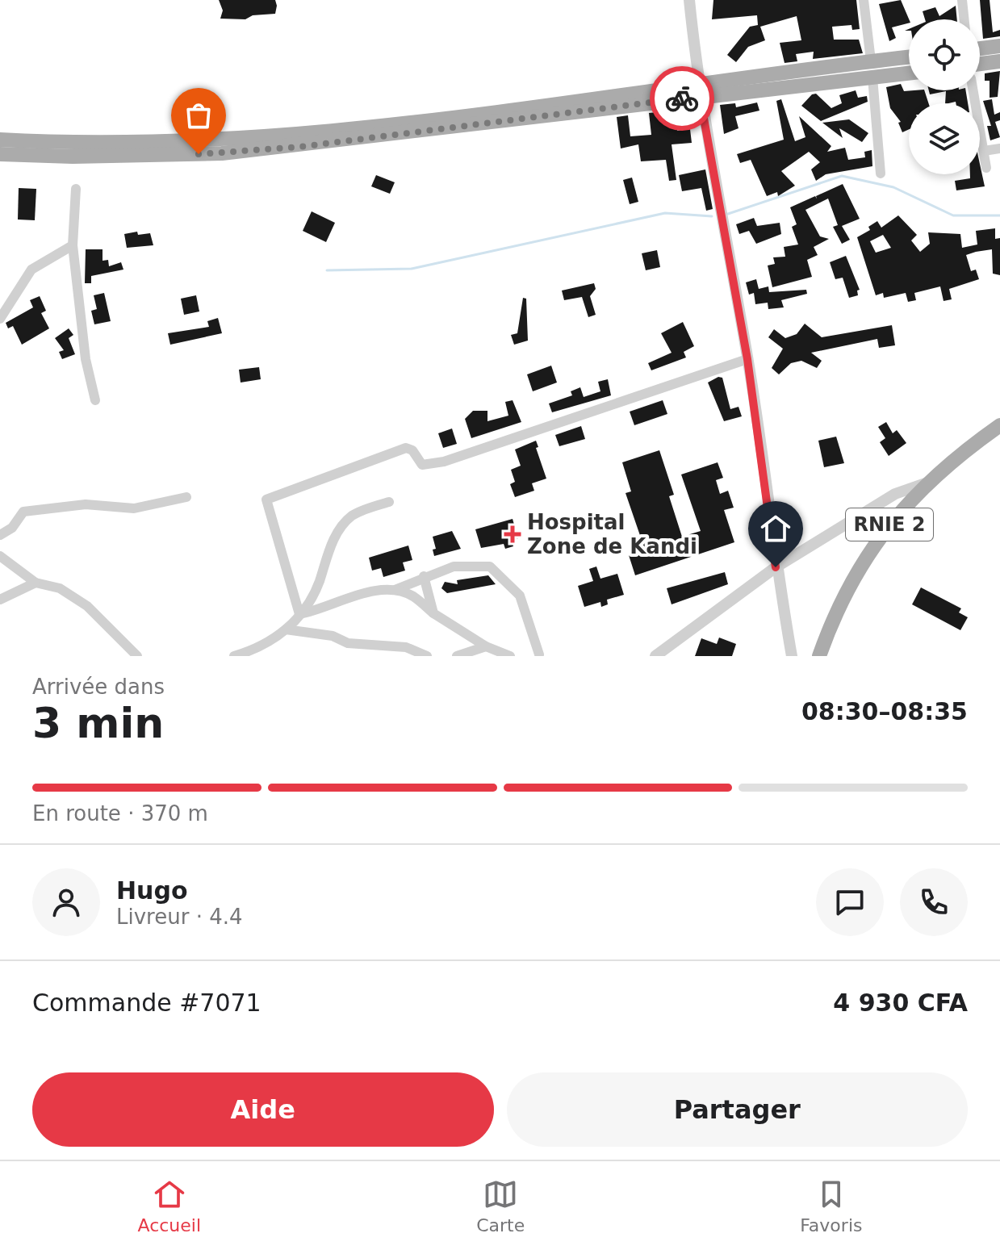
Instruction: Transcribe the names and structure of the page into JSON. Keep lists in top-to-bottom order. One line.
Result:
{"streets":{"main road":["RNIE 2"]},"places":{"health":["Hospital Zone de Kandi"]},"page":{"heading":["3 min","Arrivée dans","08:30–08:35"],"panel":["Hugo","Livreur · 4.4","Commande #7071","4 930 CFA"],"bar":"En route · 370 m","buttons":["Aide","Partager"],"tabs":["Accueil","Carte","Favoris"]}}
